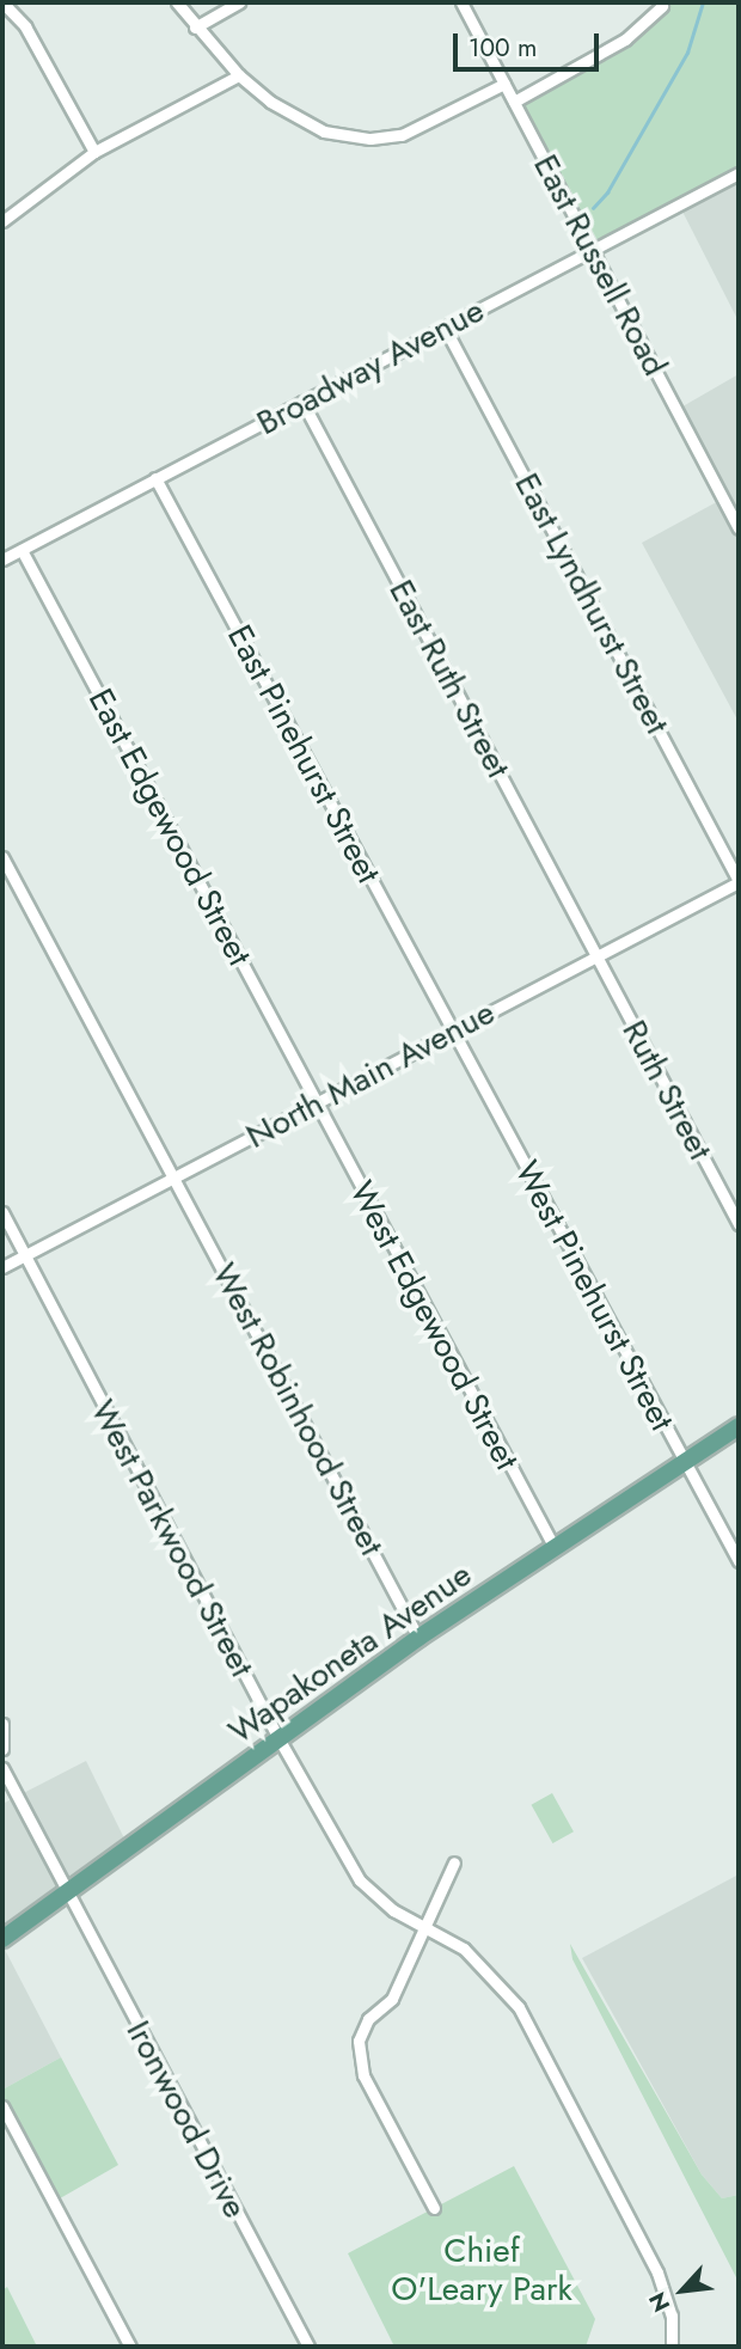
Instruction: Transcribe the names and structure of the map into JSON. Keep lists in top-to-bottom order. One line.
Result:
{"streets":{"main road":["Wapakoneta Avenue"],"street":["East Russell Road","Broadway Avenue","East Lyndhurst Street","East Ruth Street","East Pinehurst Street","East Edgewood Street","North Main Avenue","Ruth Street","West Pinehurst Street","West Edgewood Street","West Robinhood Street","West Parkwood Street","Ironwood Drive"]},"crossings":[["East Russell Road","Broadway Avenue"],["Broadway Avenue","East Lyndhurst Street"],["Broadway Avenue","East Ruth Street"],["Broadway Avenue","East Pinehurst Street"],["Broadway Avenue","East Edgewood Street"],["East Lyndhurst Street","North Main Avenue"],["East Ruth Street","North Main Avenue"],["East Ruth Street","Ruth Street"],["East Pinehurst Street","North Main Avenue"],["East Pinehurst Street","West Pinehurst Street"],["East Edgewood Street","North Main Avenue"],["East Edgewood Street","West Edgewood Street"],["North Main Avenue","Ruth Street"],["North Main Avenue","West Pinehurst Street"],["North Main Avenue","West Edgewood Street"],["North Main Avenue","West Robinhood Street"],["North Main Avenue","West Parkwood Street"],["West Pinehurst Street","Wapakoneta Avenue"],["West Edgewood Street","Wapakoneta Avenue"],["West Robinhood Street","Wapakoneta Avenue"],["West Parkwood Street","Wapakoneta Avenue"],["Wapakoneta Avenue","Ironwood Drive"]],"parks":["Chief O'Leary Park"],"scale_bar":"100 m","north":"bottom left"}
